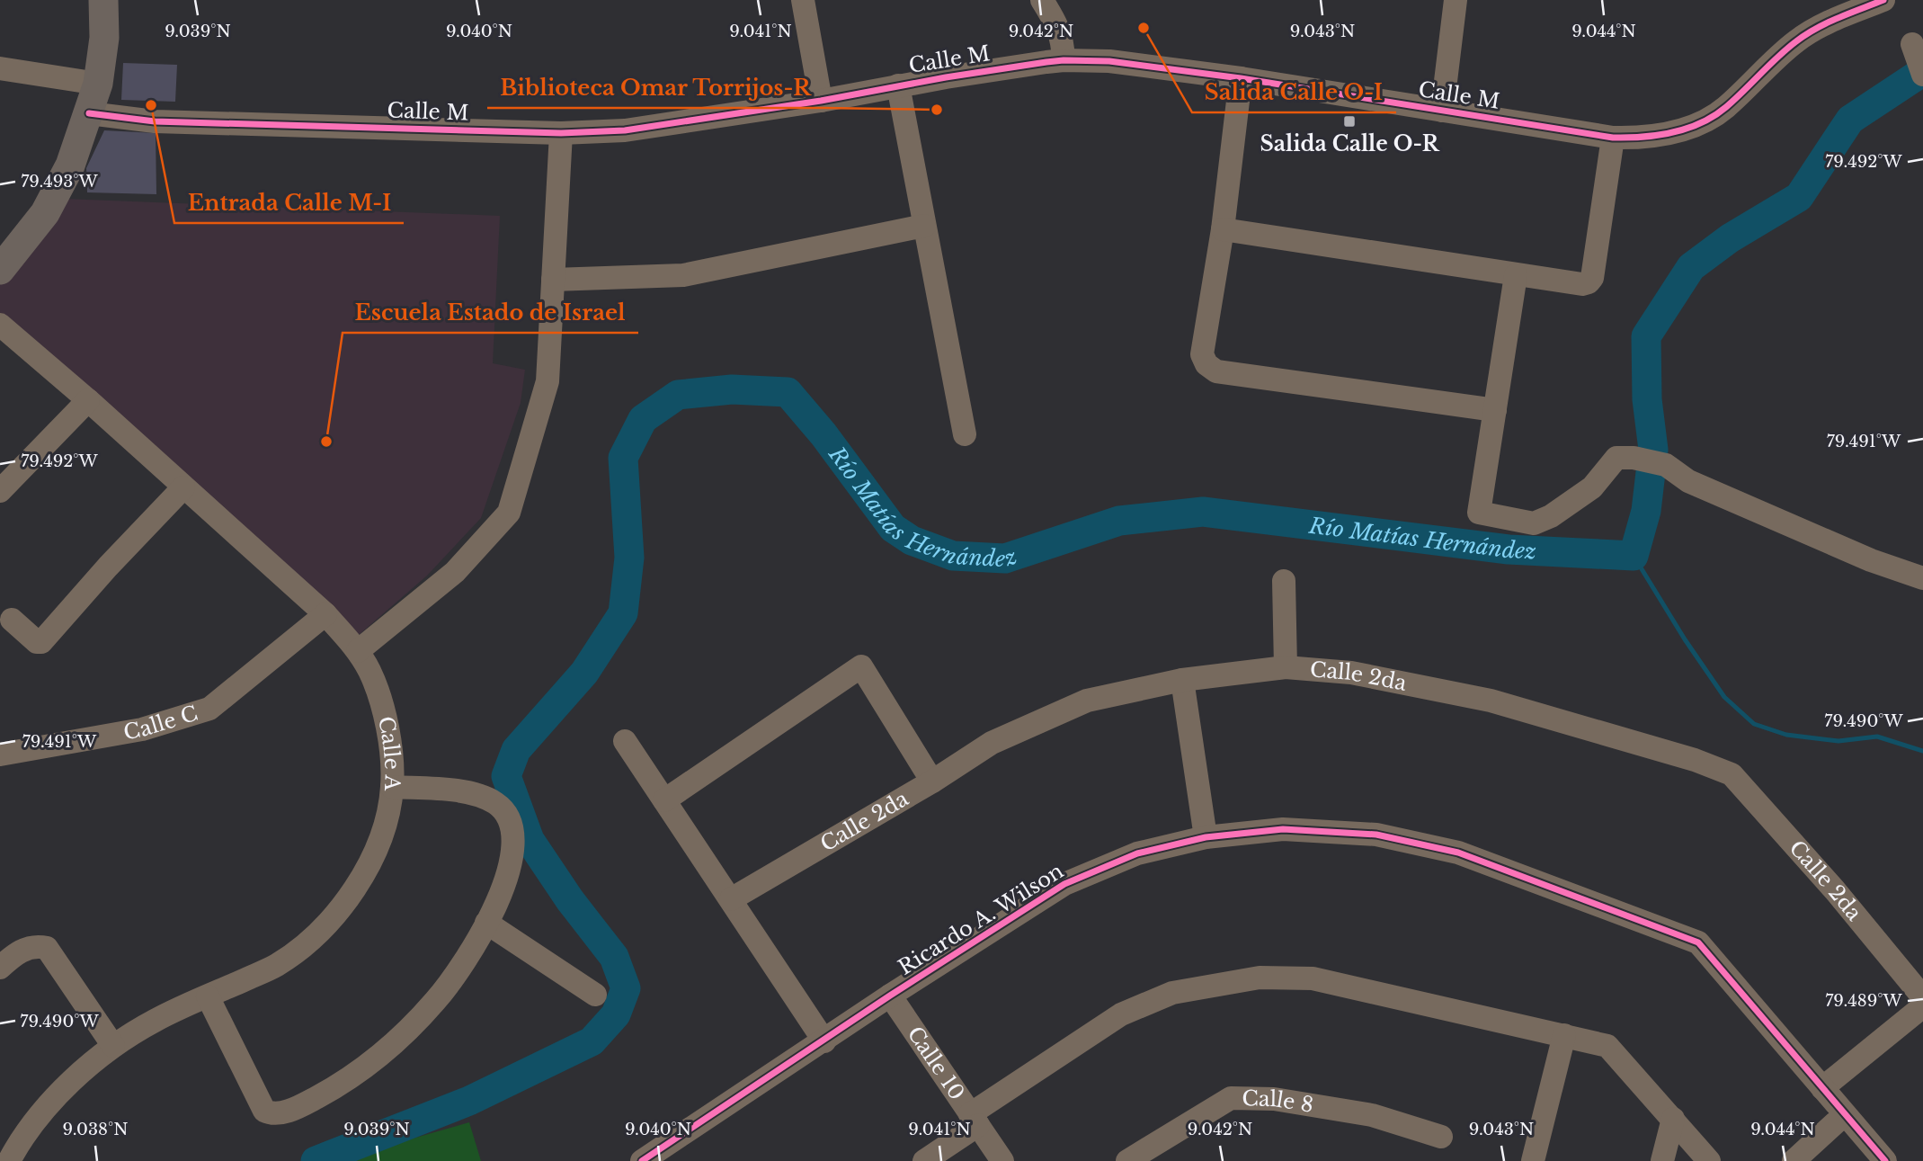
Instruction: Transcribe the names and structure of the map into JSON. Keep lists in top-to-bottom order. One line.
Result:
{"streets":{"street":["Calle M","Calle 2da","Calle C","Calle A","Ricardo A. Wilson","Calle 10","Calle 8"]},"crossings":[["Calle C","Calle A"],["Ricardo A. Wilson","Calle 10"]],"water":["Río Matías Hernández"],"places":{"other":["Salida Calle O-I","Entrada Calle M-I","Biblioteca Omar Torrijos-R","Escuela Estado de Israel"],"transit":["Salida Calle O-R"]},"coordinates":["9.039°N","9.040°N","9.041°N","9.042°N","9.043°N","9.044°N","79.492°W","79.493°W","79.491°W","79.490°W","79.489°W","9.038°N"]}
